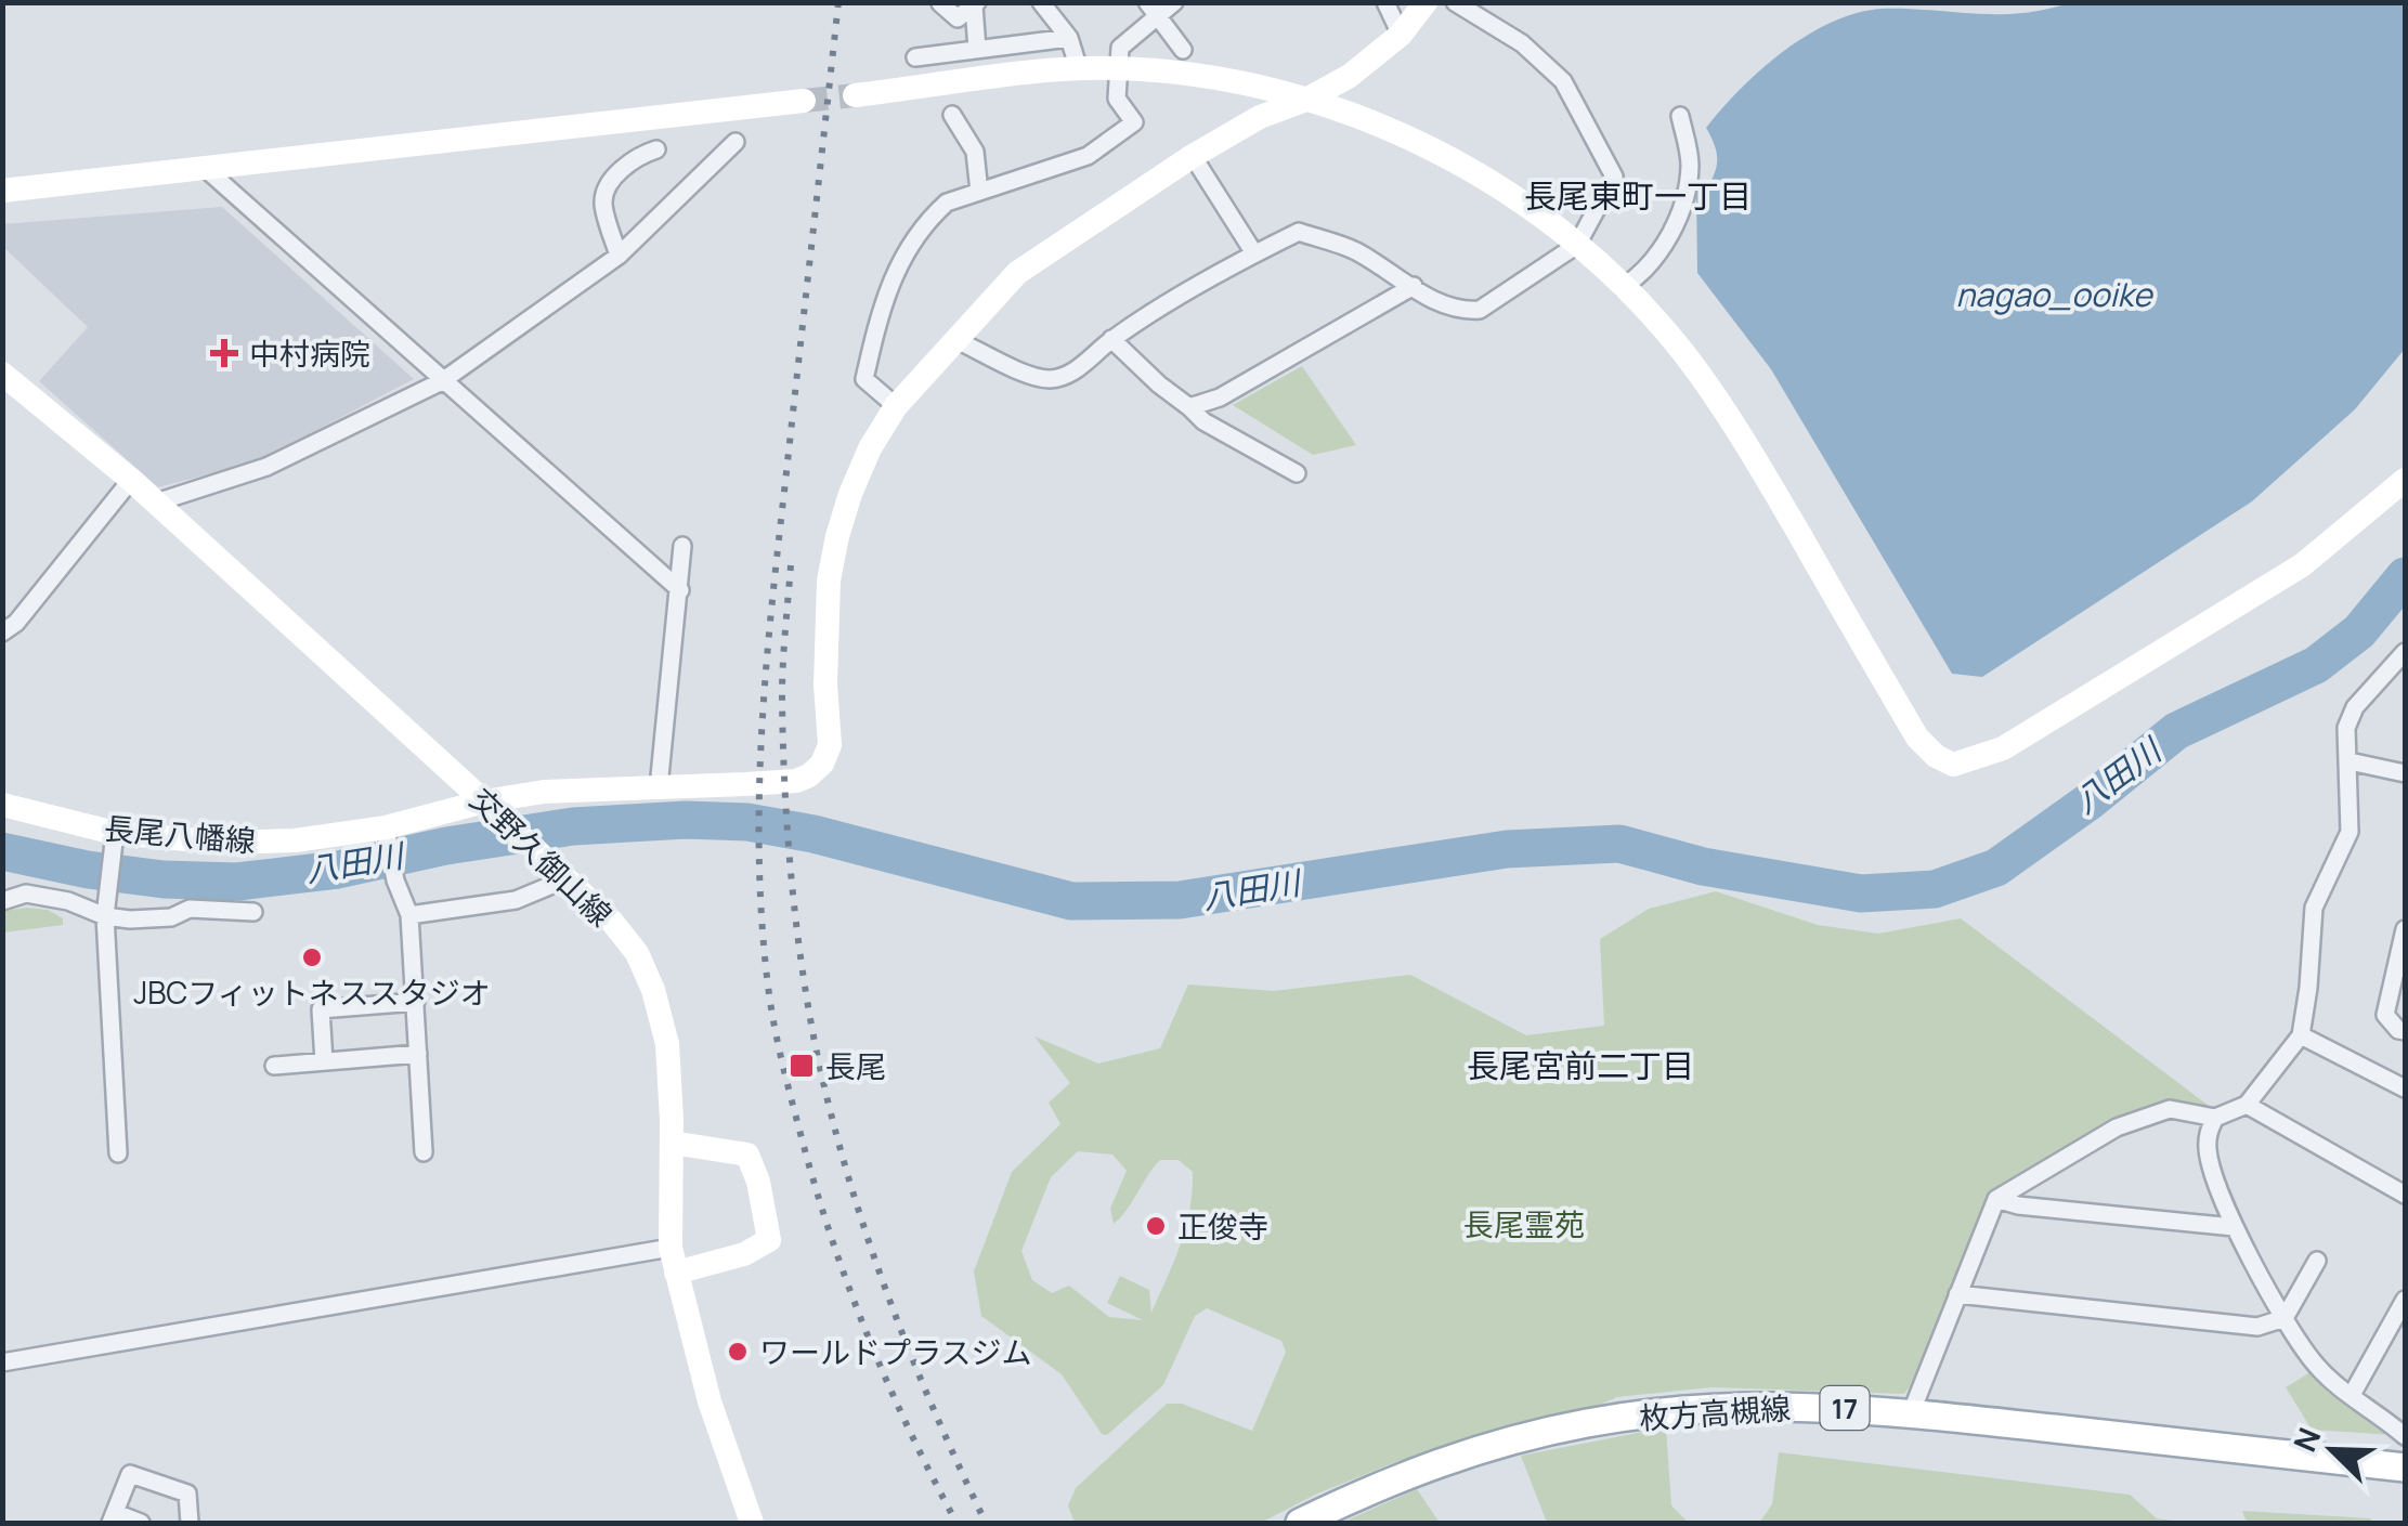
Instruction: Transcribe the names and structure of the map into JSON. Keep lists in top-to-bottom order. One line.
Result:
{"streets":{"main road":["17","枚方高槻線"],"street":["長尾八幡線","交野久御山線"]},"crossings":[["長尾八幡線","交野久御山線"]],"districts":["長尾東町一丁目","長尾宮前二丁目"],"water":["nagao_ooike","八田川"],"parks":["長尾霊苑"],"places":{"health":["中村病院"],"other":["JBCフィットネススタジオ","正俊寺","ワールドプラスジム"],"transit":["長尾"]},"north":"top left"}
